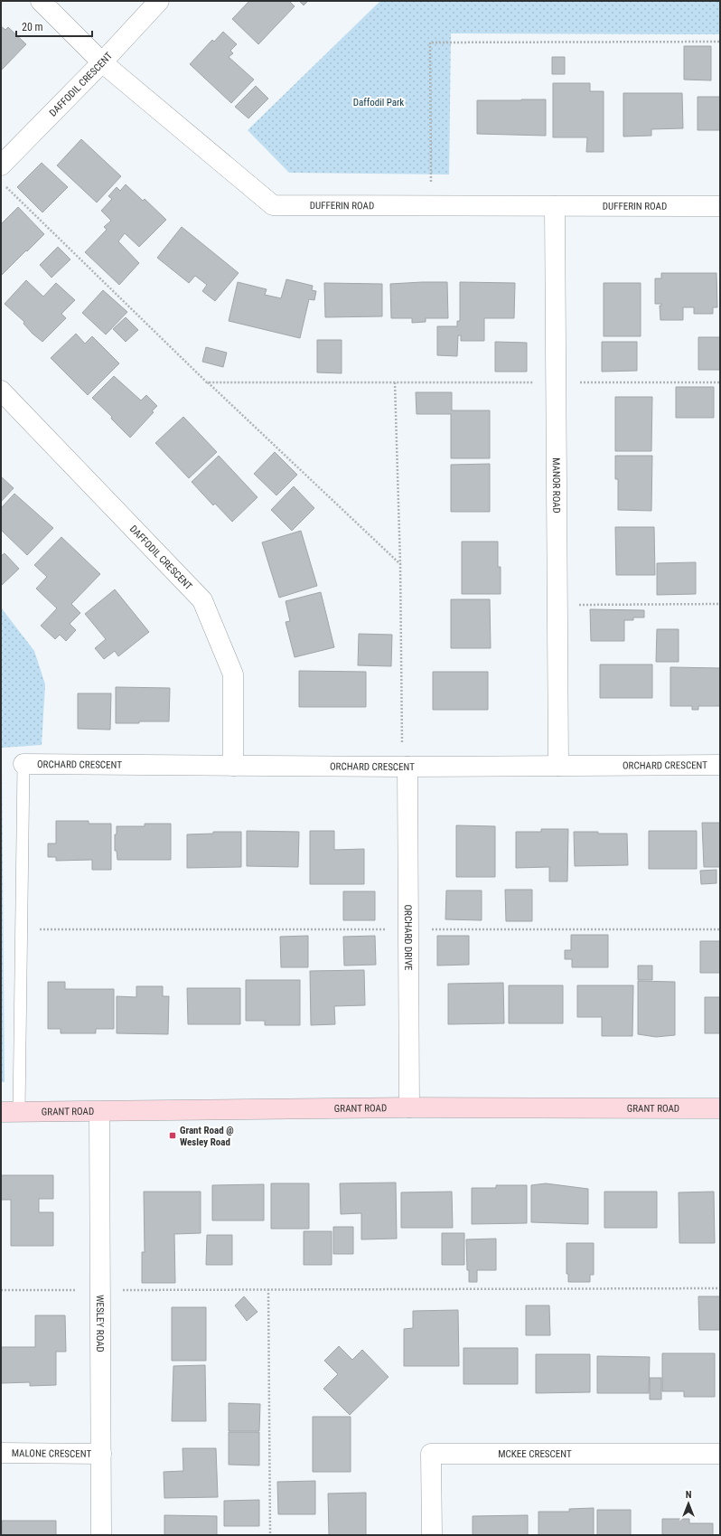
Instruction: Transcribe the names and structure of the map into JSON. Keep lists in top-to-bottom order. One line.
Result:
{"streets":{"street":["DAFFODIL CRESCENT","DUFFERIN ROAD","MANOR ROAD","ORCHARD CRESCENT","ORCHARD DRIVE","GRANT ROAD","WESLEY ROAD","MALONE CRESCENT","MCKEE CRESCENT"]},"crossings":[["DAFFODIL CRESCENT","DUFFERIN ROAD"],["DAFFODIL CRESCENT","ORCHARD CRESCENT"],["DUFFERIN ROAD","MANOR ROAD"],["MANOR ROAD","ORCHARD CRESCENT"],["ORCHARD CRESCENT","ORCHARD DRIVE"],["ORCHARD DRIVE","GRANT ROAD"],["GRANT ROAD","WESLEY ROAD"],["WESLEY ROAD","MALONE CRESCENT"]],"parks":["Daffodil Park"],"places":{"transit":["Grant Road @ Wesley Road"]},"scale_bar":"20 m","north":"top"}
